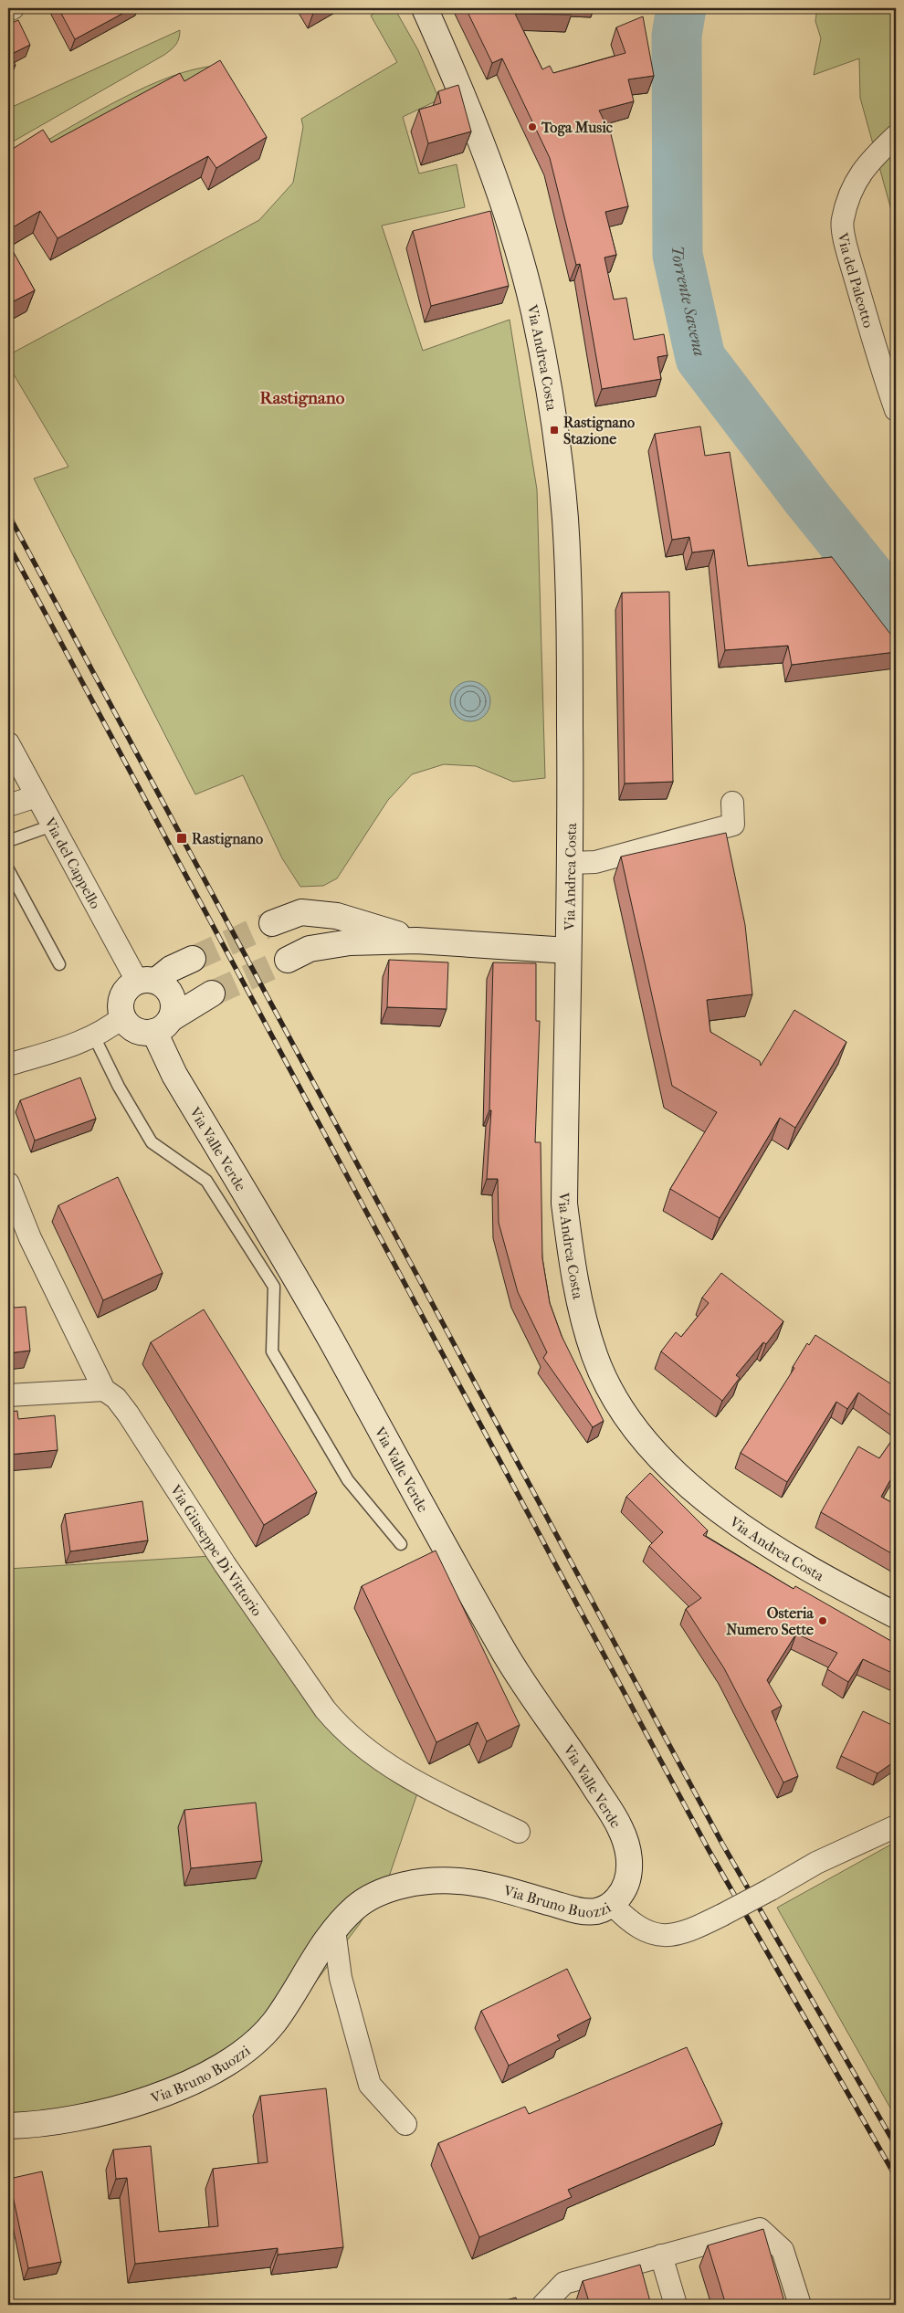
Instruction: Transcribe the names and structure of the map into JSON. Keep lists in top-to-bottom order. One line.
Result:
{"streets":{"street":["Via del Paleotto","Via Andrea Costa","Via del Cappello","Via Valle Verde","Via Giuseppe Di Vittorio","Via Bruno Buozzi"]},"crossings":[["Via del Cappello","Via Valle Verde"],["Via Valle Verde","Via Bruno Buozzi"]],"districts":["Rastignano"],"water":["Torrente Savena"],"places":{"other":["Toga Music","Osteria Numero Sette"],"transit":["Rastignano Stazione","Rastignano"]}}
